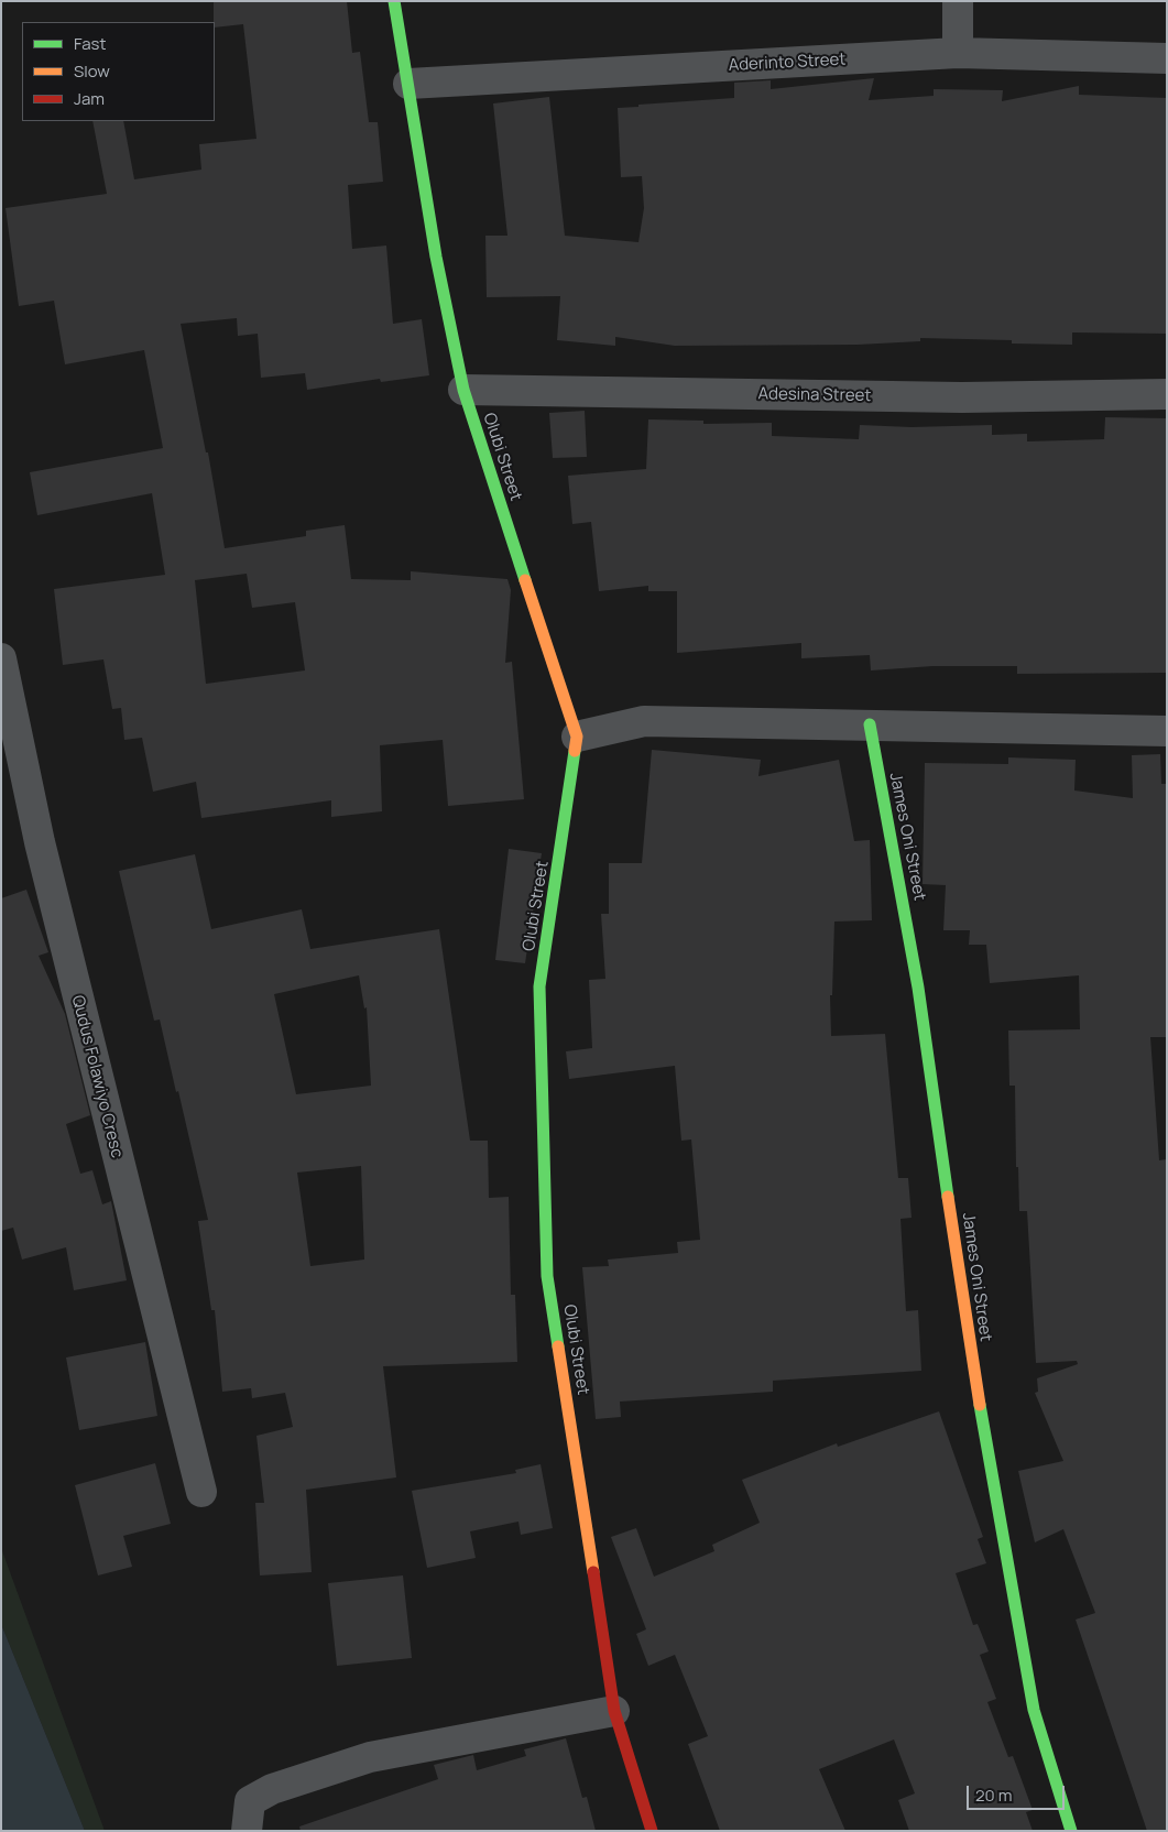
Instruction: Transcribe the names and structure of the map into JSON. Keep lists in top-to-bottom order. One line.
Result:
{"streets":{"street":["Aderinto Street","Adesina Street","Olubi Street","James Oni Street","Qudus Folawiyo Cresc"]},"crossings":[["Aderinto Street","Olubi Street"],["Adesina Street","Olubi Street"]],"legend":["Fast","Slow","Jam"],"scale_bar":"20 m"}
